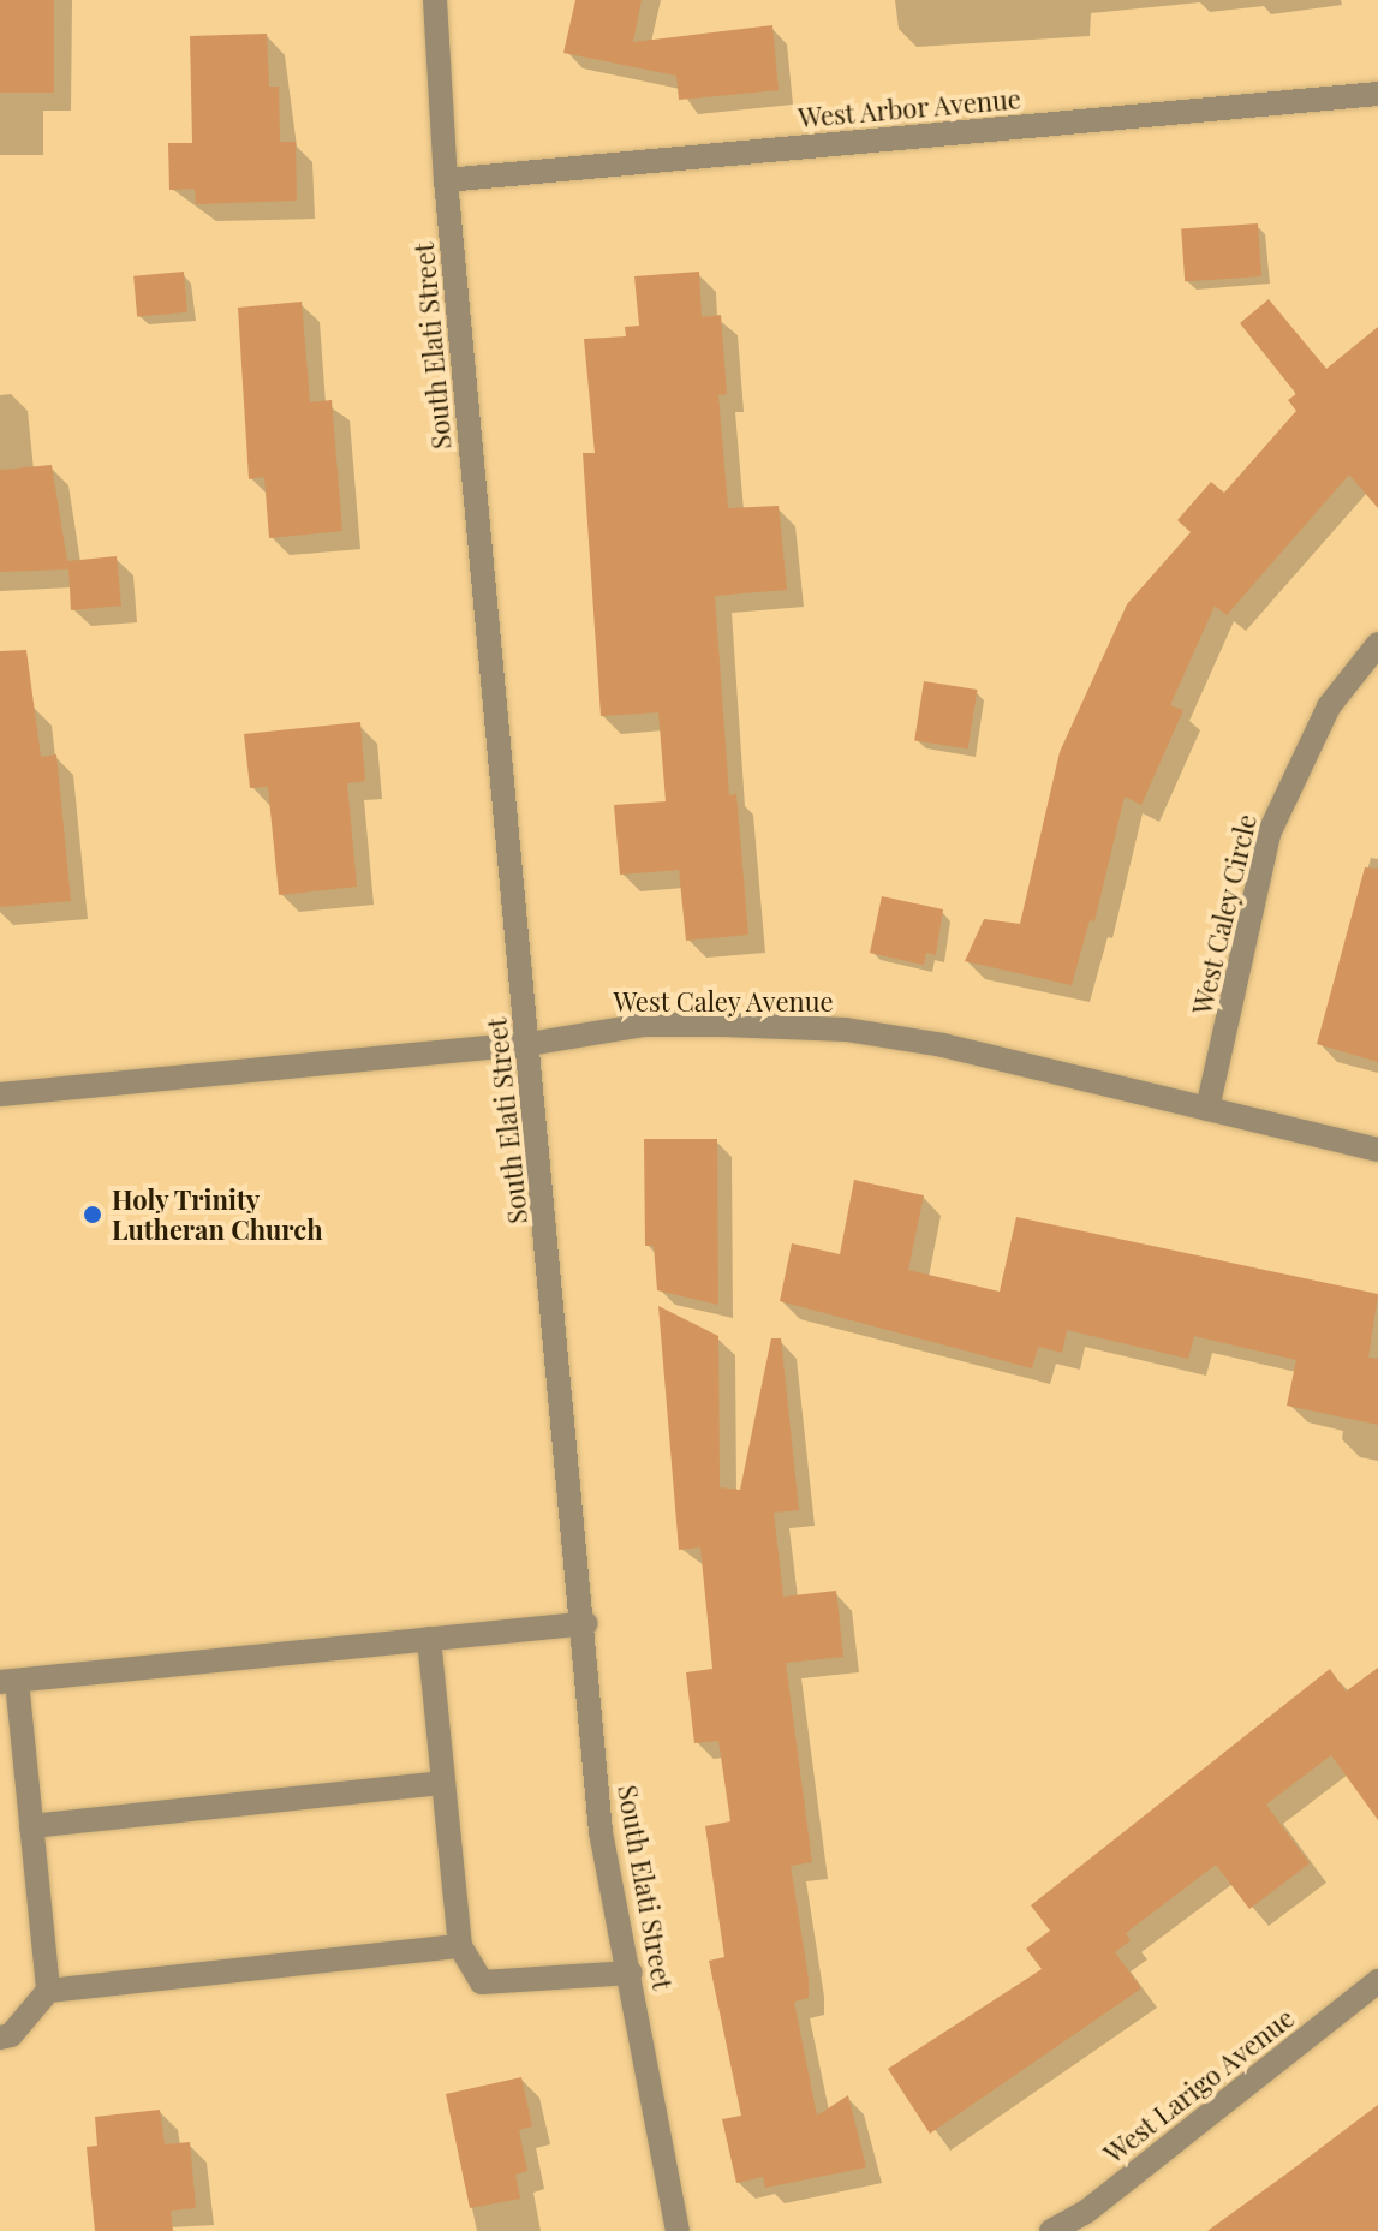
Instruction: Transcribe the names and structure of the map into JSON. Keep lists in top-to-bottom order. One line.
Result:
{"streets":{"street":["West Arbor Avenue","South Elati Street","West Caley Circle","West Caley Avenue","West Larigo Avenue"]},"crossings":[["West Arbor Avenue","South Elati Street"],["South Elati Street","West Caley Avenue"],["West Caley Circle","West Caley Avenue"]],"places":["Holy Trinity Lutheran Church"]}
